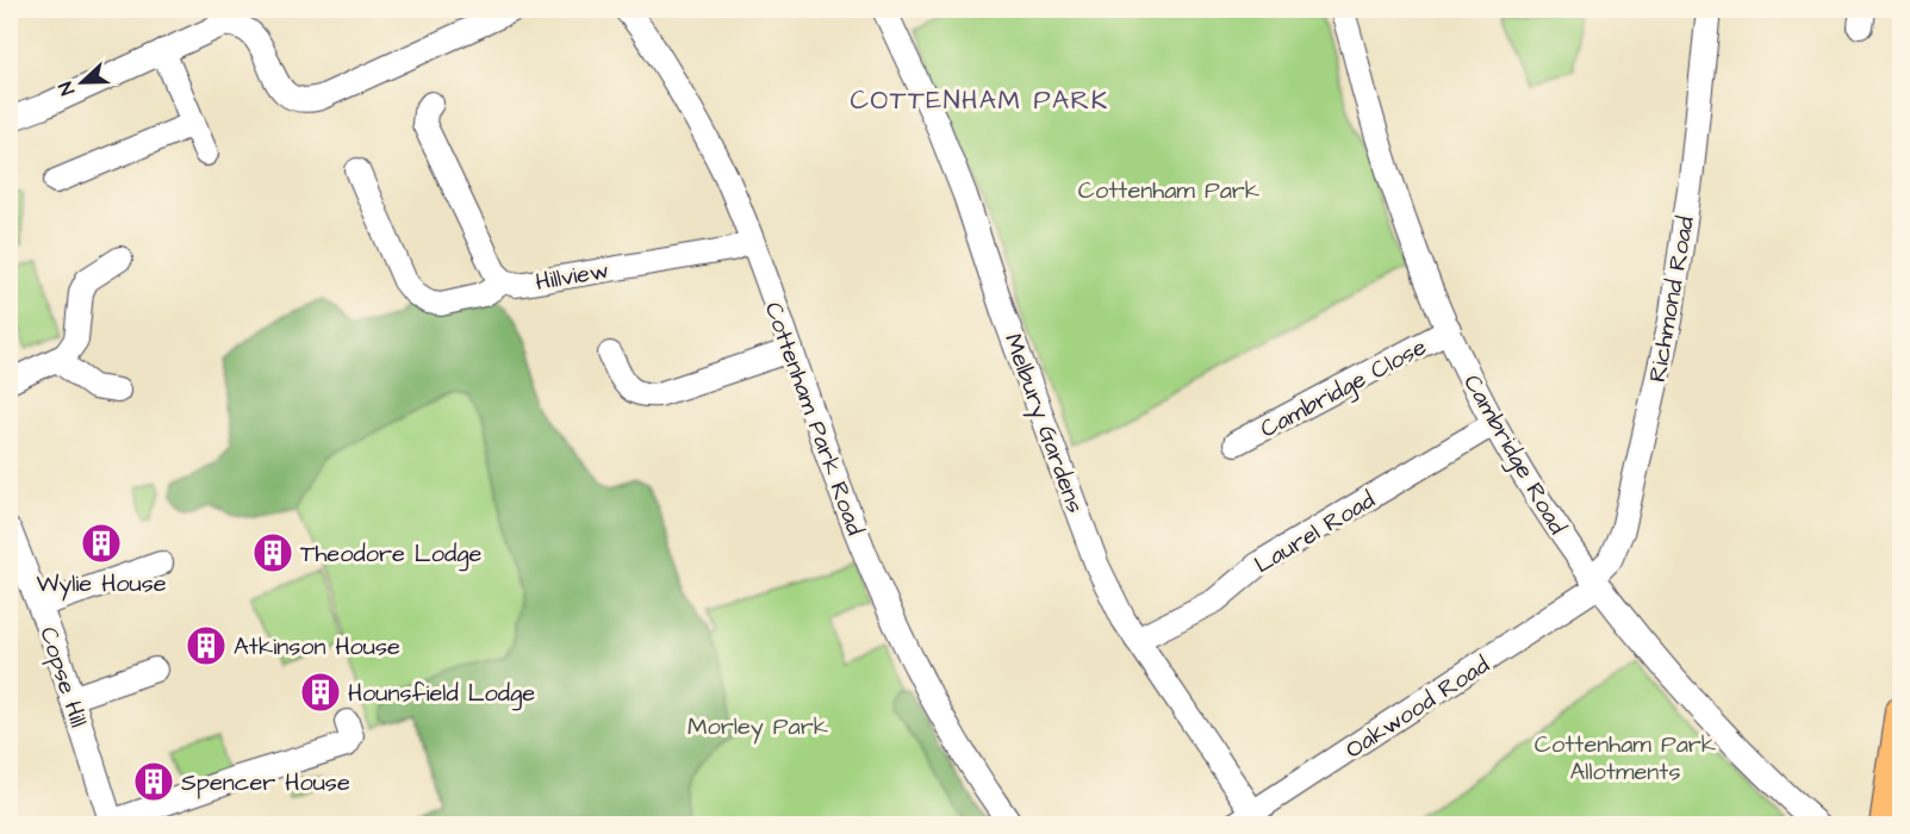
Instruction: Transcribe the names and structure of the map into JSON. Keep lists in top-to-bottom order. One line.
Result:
{"streets":{"street":["Hillview","Richmond Road","Cambridge Close","Cottenham Park Road","Melbury Gardens","Cambridge Road","Laurel Road","Copse Hill","Oakwood Road"]},"crossings":[["Hillview","Cottenham Park Road"],["Richmond Road","Cambridge Road"],["Richmond Road","Oakwood Road"],["Cambridge Close","Cambridge Road"],["Melbury Gardens","Laurel Road"],["Melbury Gardens","Oakwood Road"],["Cambridge Road","Laurel Road"],["Cambridge Road","Oakwood Road"]],"districts":["COTTENHAM PARK"],"parks":["Cottenham Park","Morley Park","Cottenham Park Allotments"],"places":{"building":["Wylie House","Theodore Lodge","Atkinson House","Hounsfield Lodge","Spencer House"]},"north":"left"}
